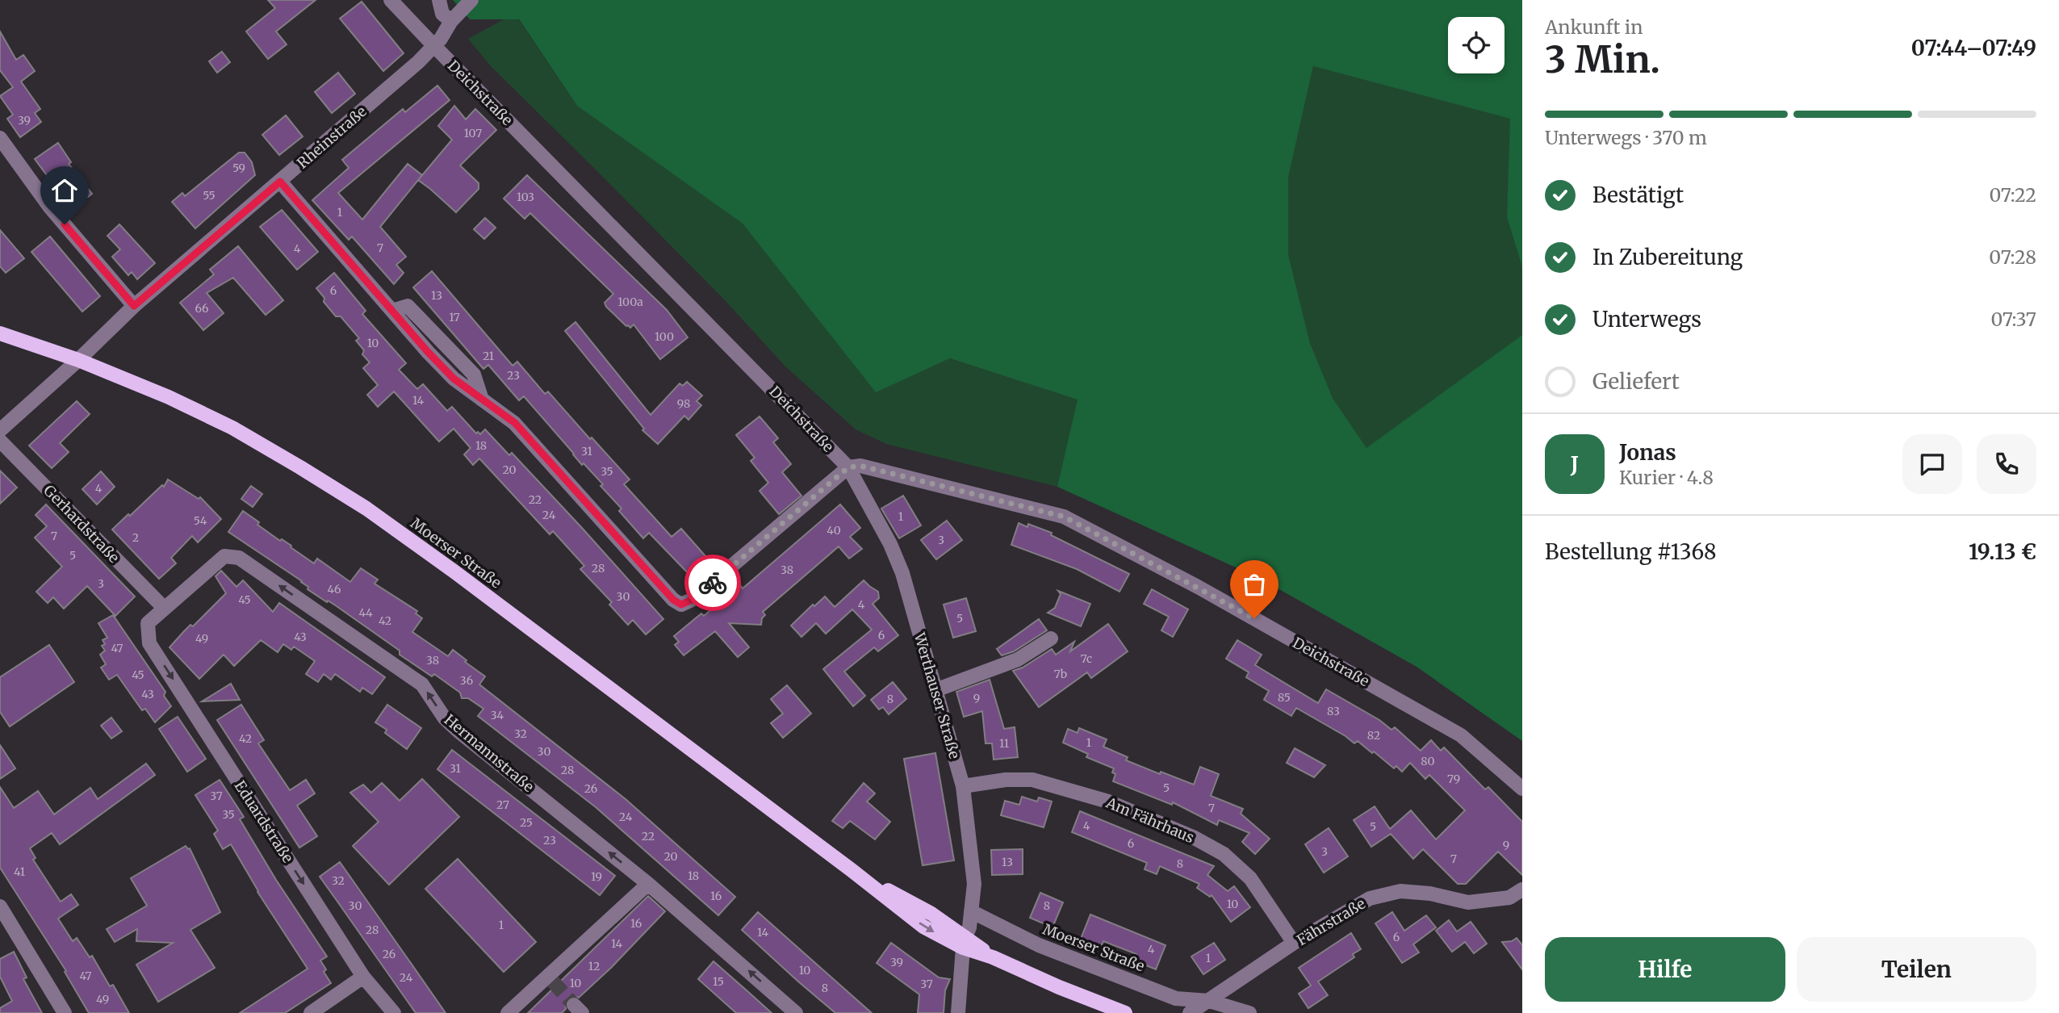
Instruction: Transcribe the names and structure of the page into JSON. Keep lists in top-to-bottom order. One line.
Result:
{"streets":{"main road":["Moerser Straße"],"street":["Deichstraße","Rheinstraße","Gerhardstraße","Werthauser Straße","Hermannstraße","Am Fährhaus","Eduardstraße","Fährstraße"]},"crossings":[["Deichstraße","Rheinstraße"],["Deichstraße","Werthauser Straße"],["Rheinstraße","Moerser Straße"],["Gerhardstraße","Hermannstraße"],["Moerser Straße","Werthauser Straße"],["Moerser Straße","Fährstraße"],["Werthauser Straße","Am Fährhaus"],["Hermannstraße","Eduardstraße"],["Am Fährhaus","Fährstraße"]],"one_way":["Hermannstraße","Eduardstraße"],"house_numbers":["39","107","59","55","103","1","7","4","6","13","100a","66","17","100","10","21","23","14","98","18","31","20","35","4","22","24","1","54","40","7","2","3","5","28","38","3","46","30","45","4","44","5","42","6","43","49","47","7c","38","7b","45","36","43","85","9","8","83","34","32","82","42","1","11","30","80","31","28","79","5","26","37","27","7","35","24","25","4","5","22","23","6","9","3","20","7","13","8","41","18","19","32","16","10","30","8","16","1","28","14","6","14","4","26","1","39","12","10","47","24","15","10","37","8","49"],"page":{"heading":["3 Min.","Ankunft in","07:44–07:49"],"panel":["Jonas","Kurier · 4.8","Bestellung #1368","19.13 €"],"bar":"Unterwegs · 370 m","list":[["Bestätigt","07:22"],["In Zubereitung","07:28"],["Unterwegs","07:37"],"Geliefert"],"round":"J","buttons":["Hilfe","Teilen"]}}
